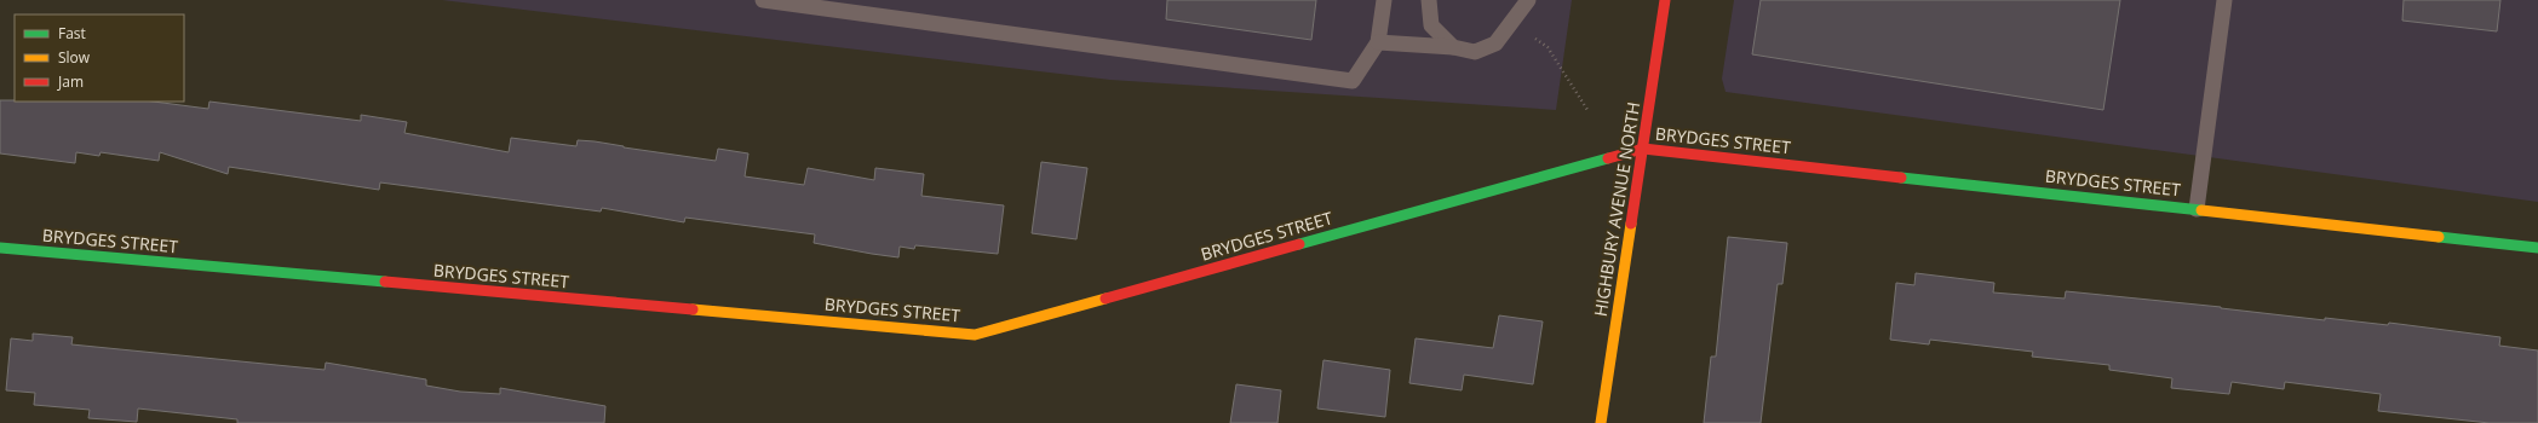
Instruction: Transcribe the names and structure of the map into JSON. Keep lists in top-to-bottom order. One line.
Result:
{"streets":{"street":["BRYDGES STREET","HIGHBURY AVENUE NORTH"]},"crossings":[["BRYDGES STREET","HIGHBURY AVENUE NORTH"]],"legend":["Fast","Slow","Jam"]}
